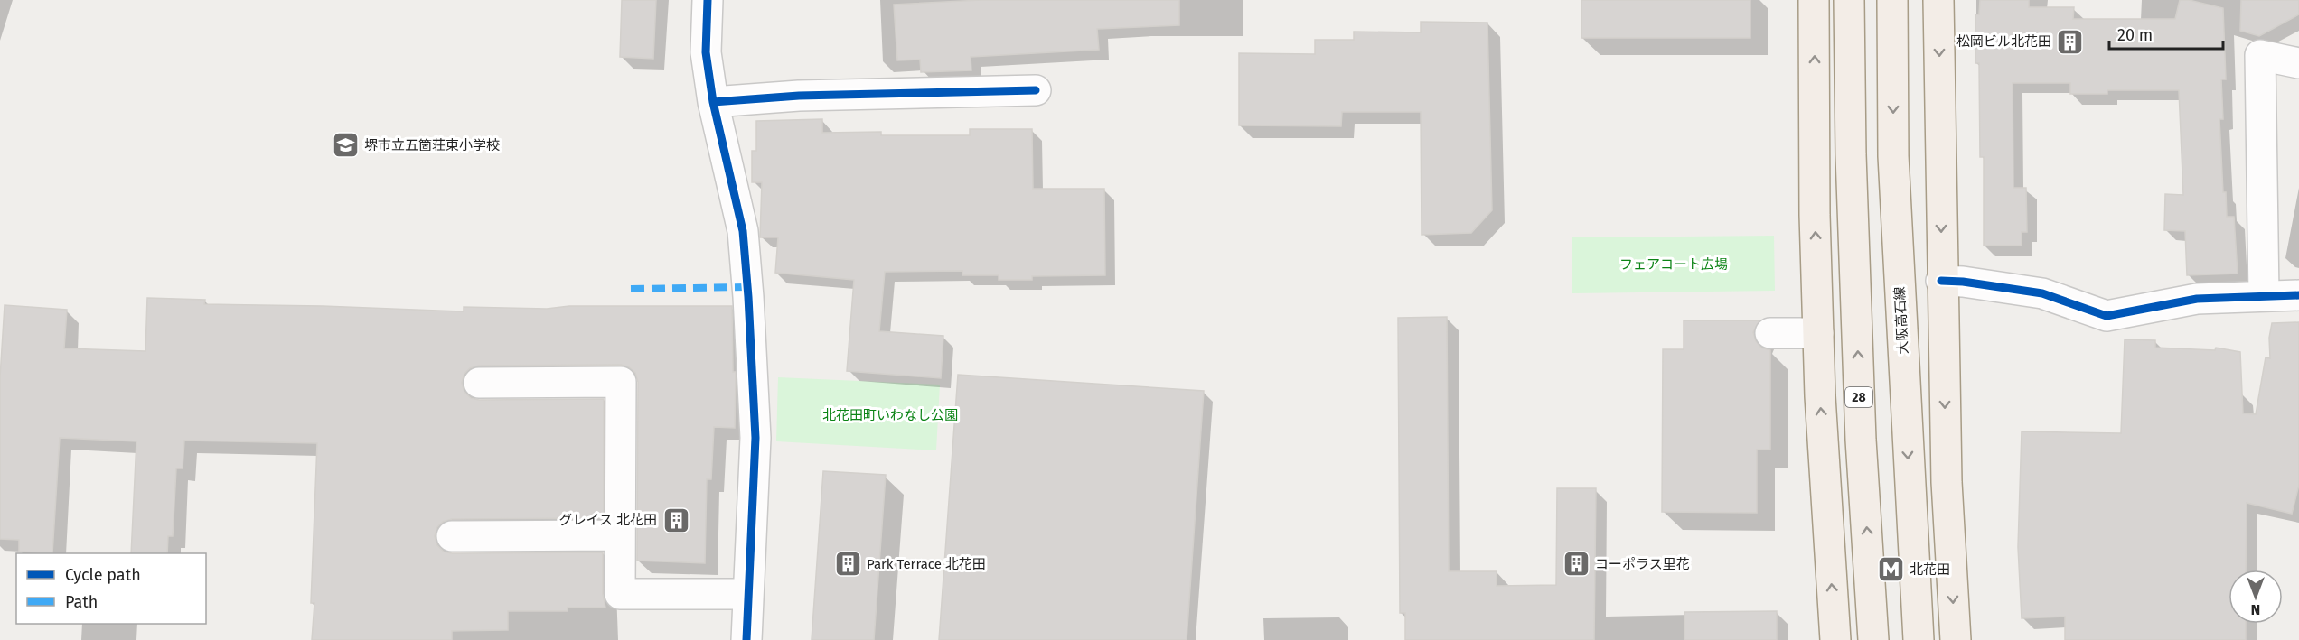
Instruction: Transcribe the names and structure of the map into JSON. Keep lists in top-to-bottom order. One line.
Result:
{"streets":{"main road":["大阪高石線","28"]},"parks":["フェアコート広場","北花田町いわなし公園"],"places":{"building":["松岡ビル北花田","グレイス 北花田","Park Terrace 北花田","コーポラス里花"],"school or university":["堺市立五箇荘東小学校"],"metro station":["北花田"]},"legend":["Cycle path","Path"],"scale_bar":"20 m","north":"bottom"}
